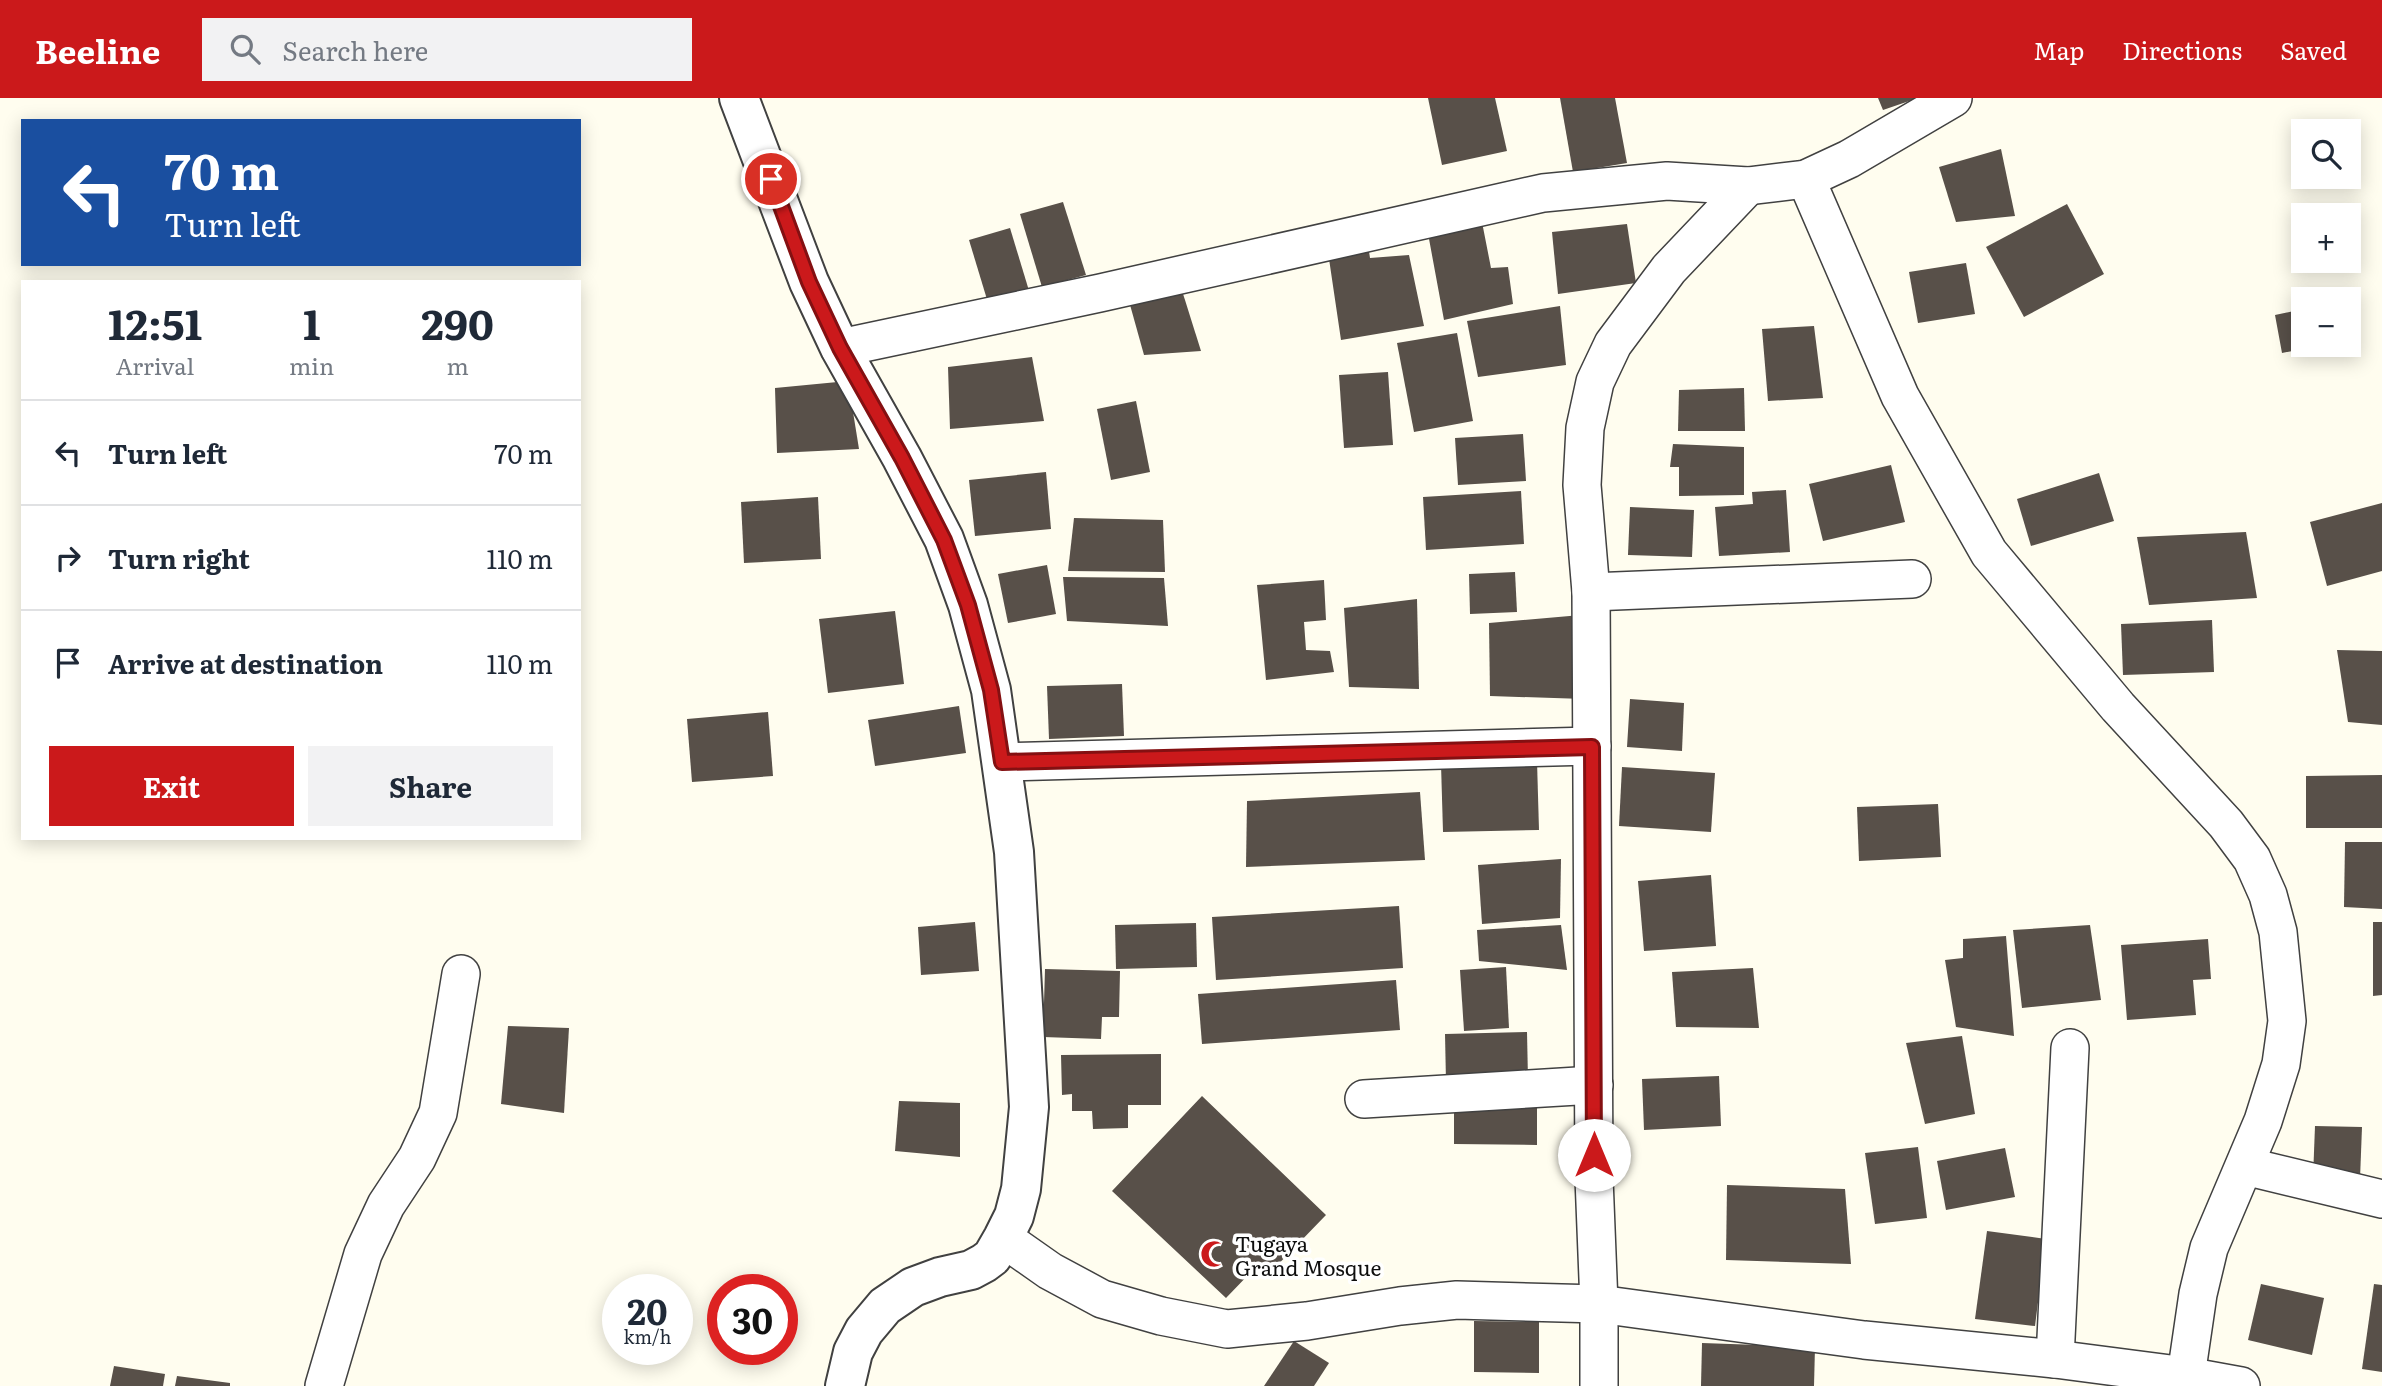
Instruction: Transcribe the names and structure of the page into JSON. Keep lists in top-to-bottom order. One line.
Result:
{"places":{"mosque":["Tugaya Grand Mosque"]},"page":{"header":"Beeline","search":"Search here","nav":["Map","Directions","Saved"],"map_buttons":["+","−"],"turn":["70 m","Turn left"],"eta":["12:51","Arrival","1","min","290","m"],"list":[{"name":"Turn left","value":"70 m"},{"name":"Turn right","value":"110 m"},{"name":"Arrive at destination","value":"110 m"}],"buttons":["Exit","Share"],"speed":"20 km/h","limit":"30"}}
